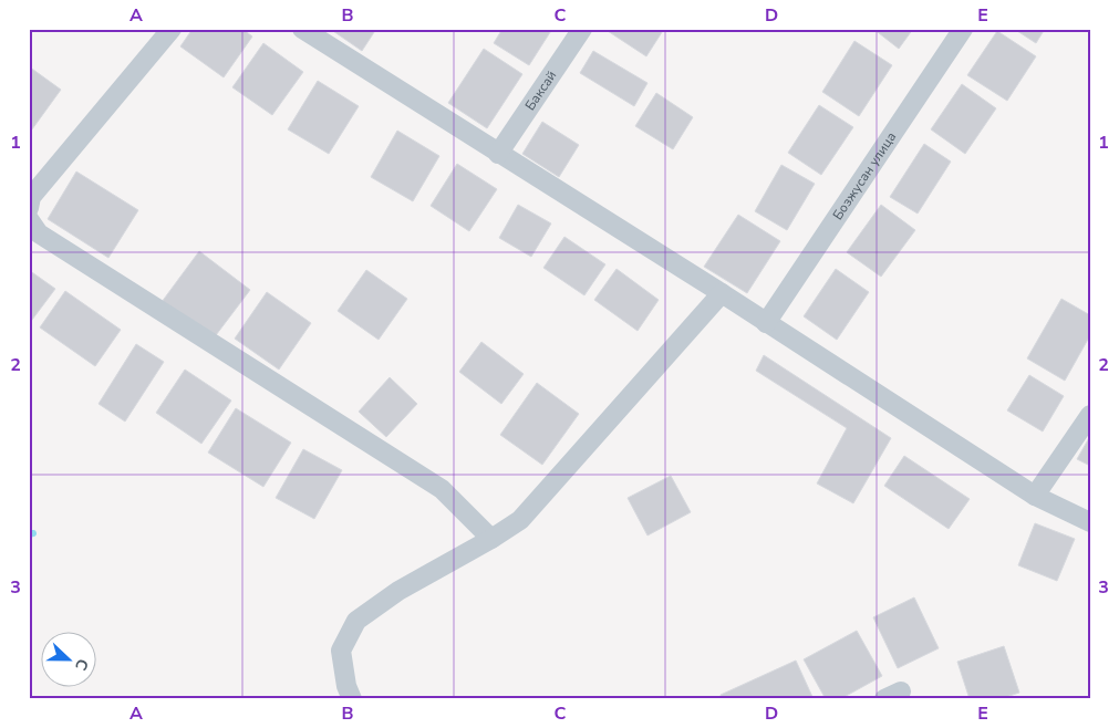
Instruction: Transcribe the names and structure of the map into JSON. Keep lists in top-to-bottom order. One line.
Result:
{"streets":{"street":["Баксай","Бозжусан улица"]},"north":"right","grid":{"columns":["A","B","C","D","E"],"rows":["1","2","3"]}}
